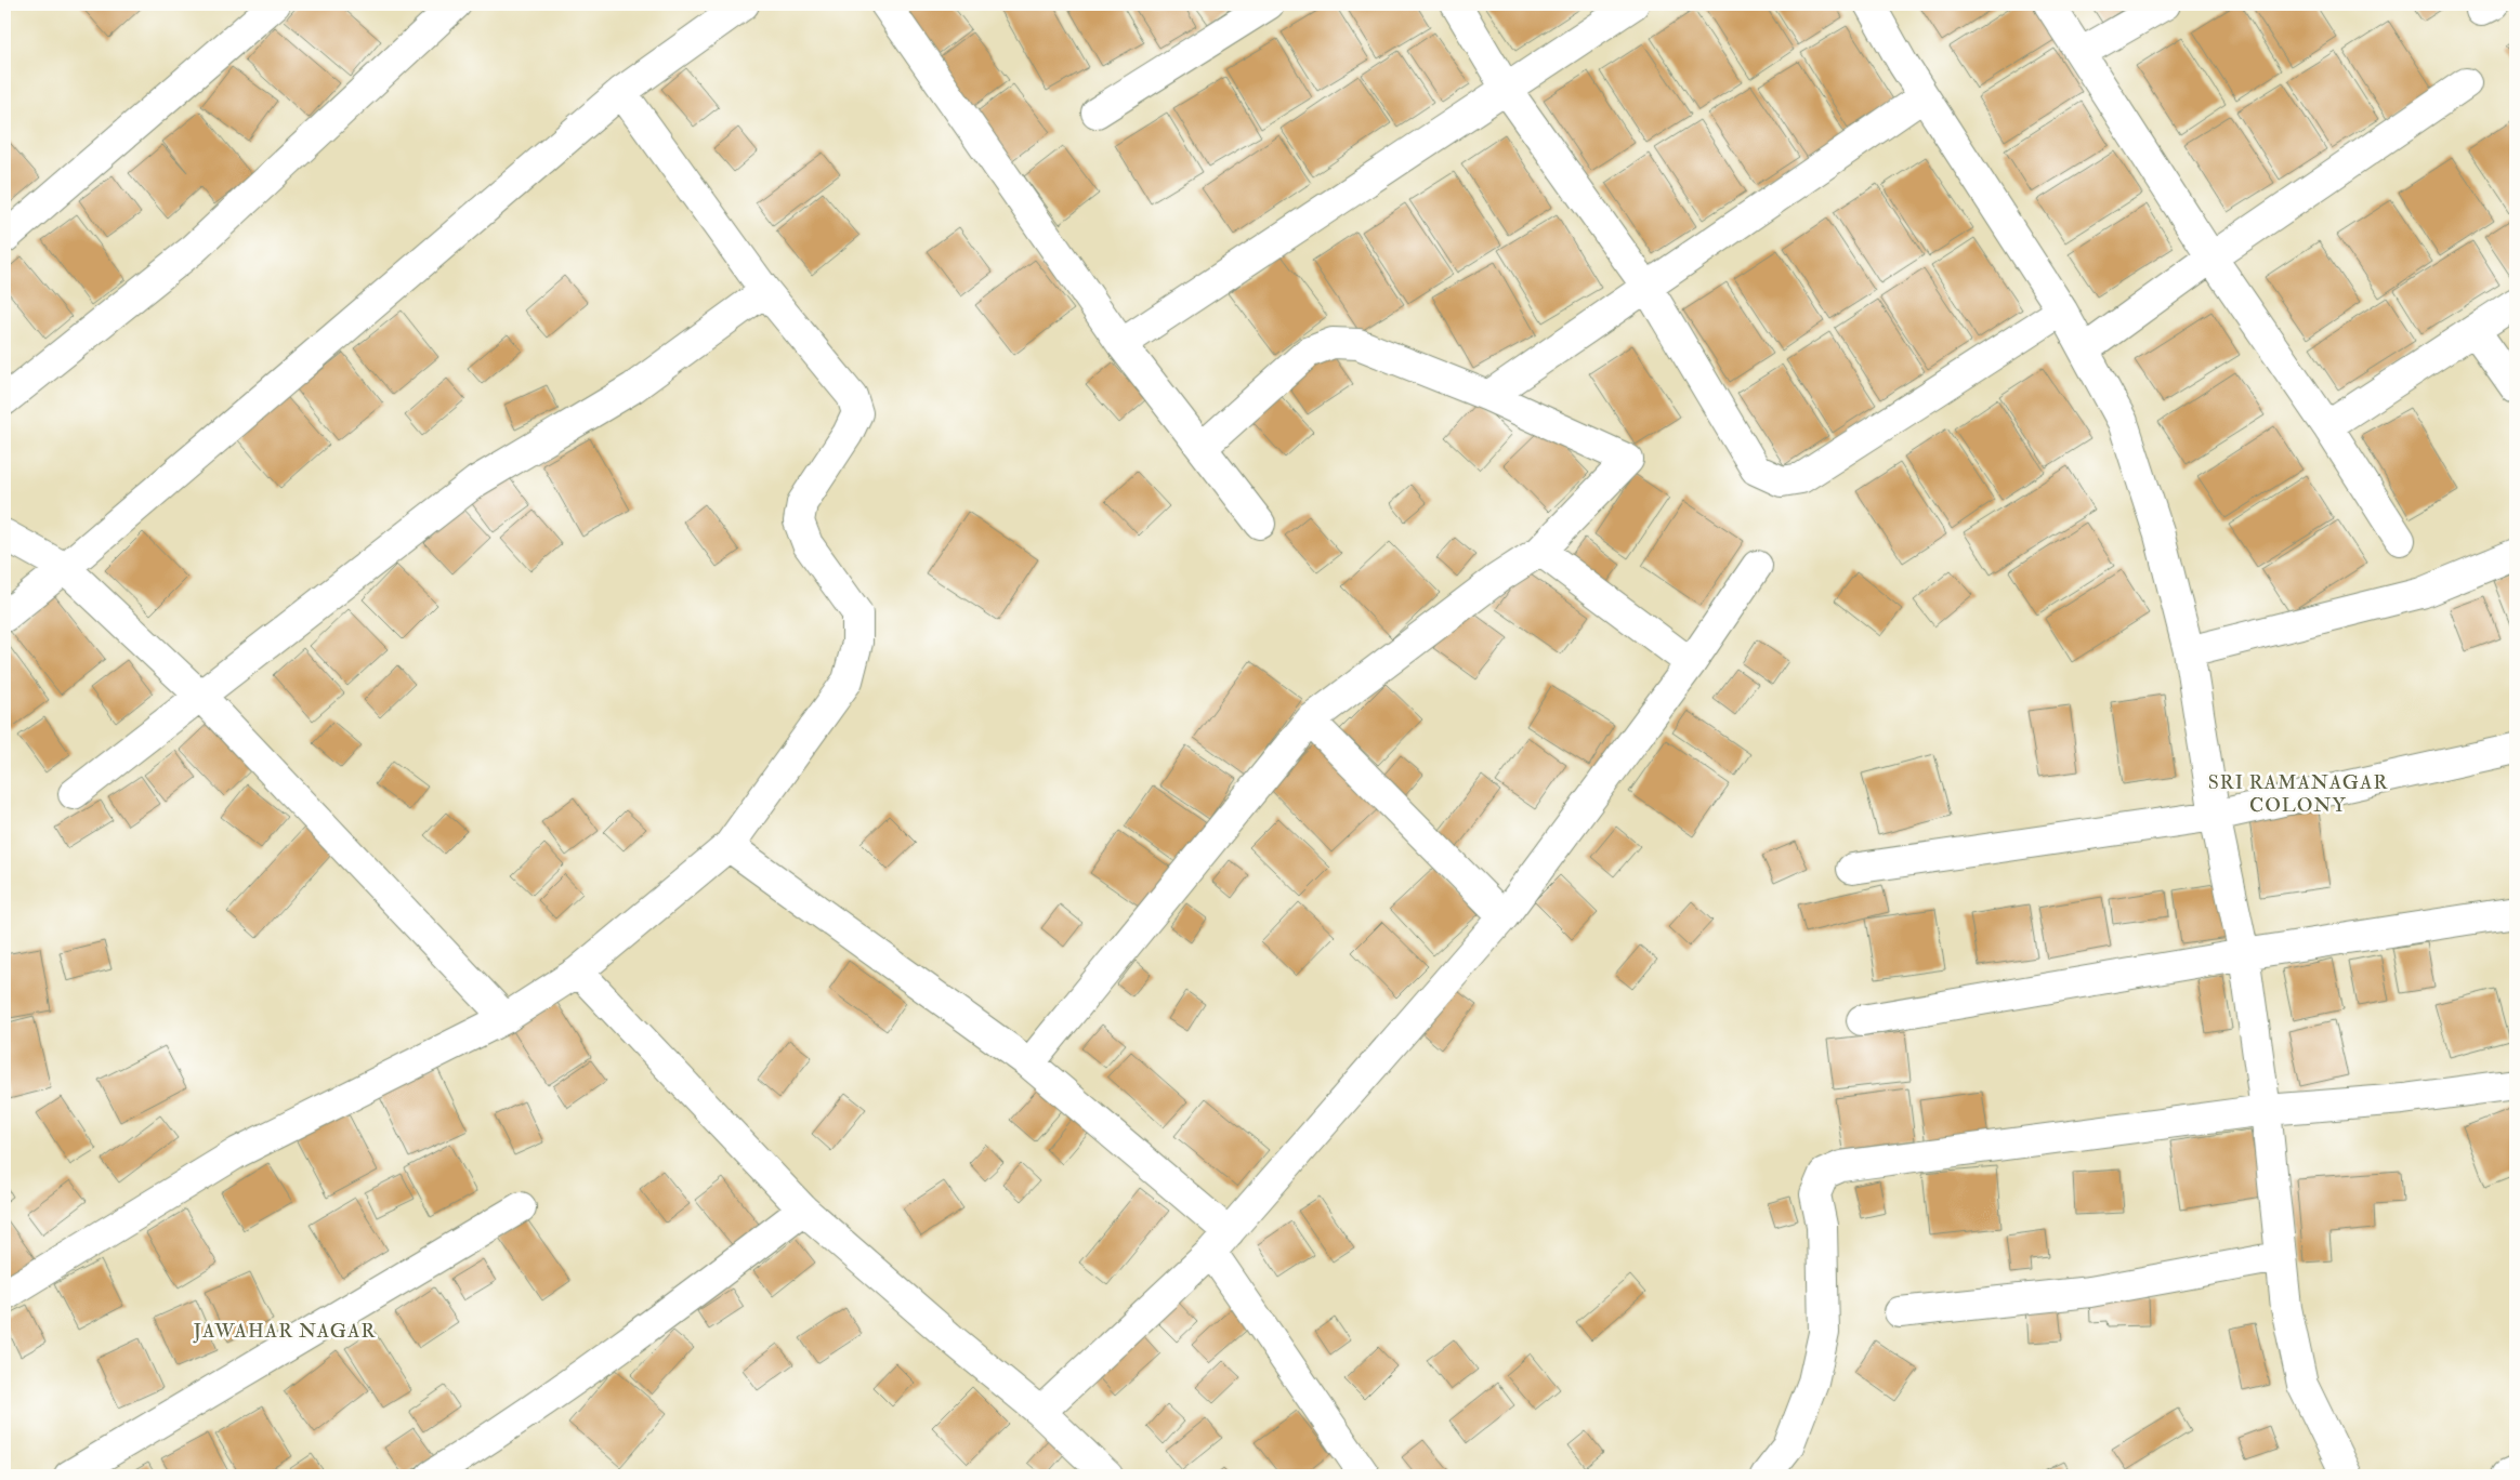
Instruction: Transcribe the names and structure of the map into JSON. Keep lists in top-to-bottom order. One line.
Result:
{"districts":["SRI RAMANAGAR COLONY","JAWAHAR NAGAR"]}
